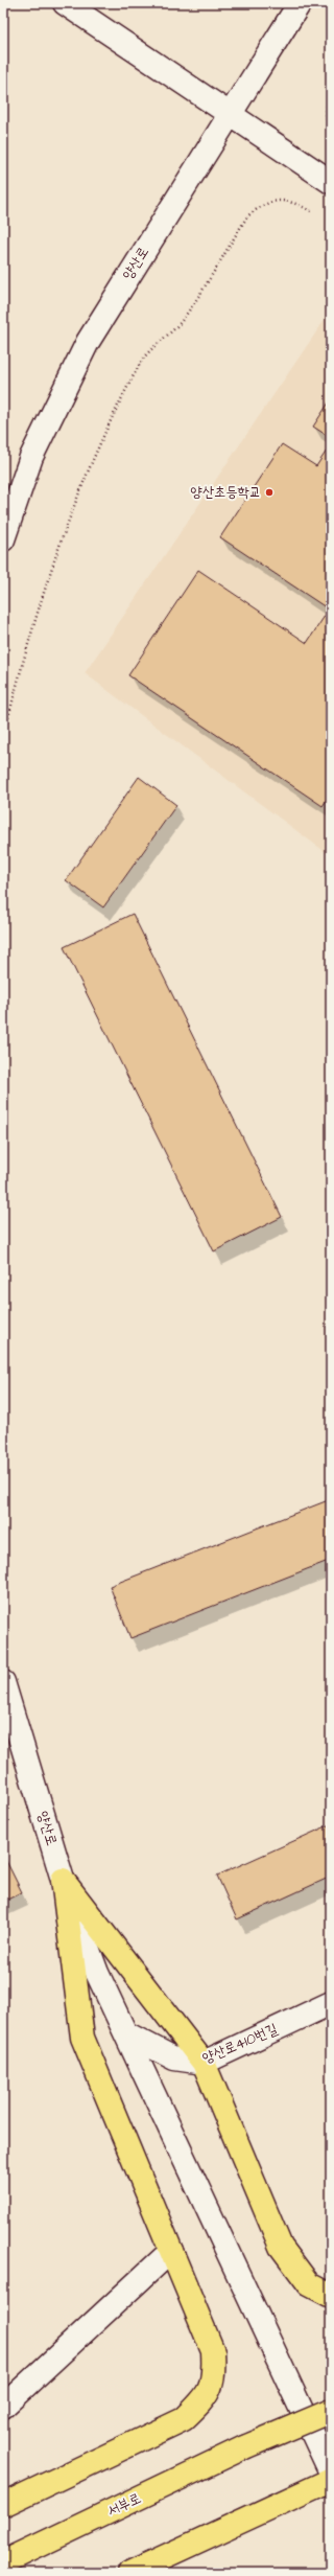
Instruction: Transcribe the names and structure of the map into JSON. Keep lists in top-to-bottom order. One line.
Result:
{"streets":{"main road":["서부로"],"street":["양산로","양산로410번길"]},"crossings":[["양산로","양산로410번길"]],"places":["양산초등학교"]}
